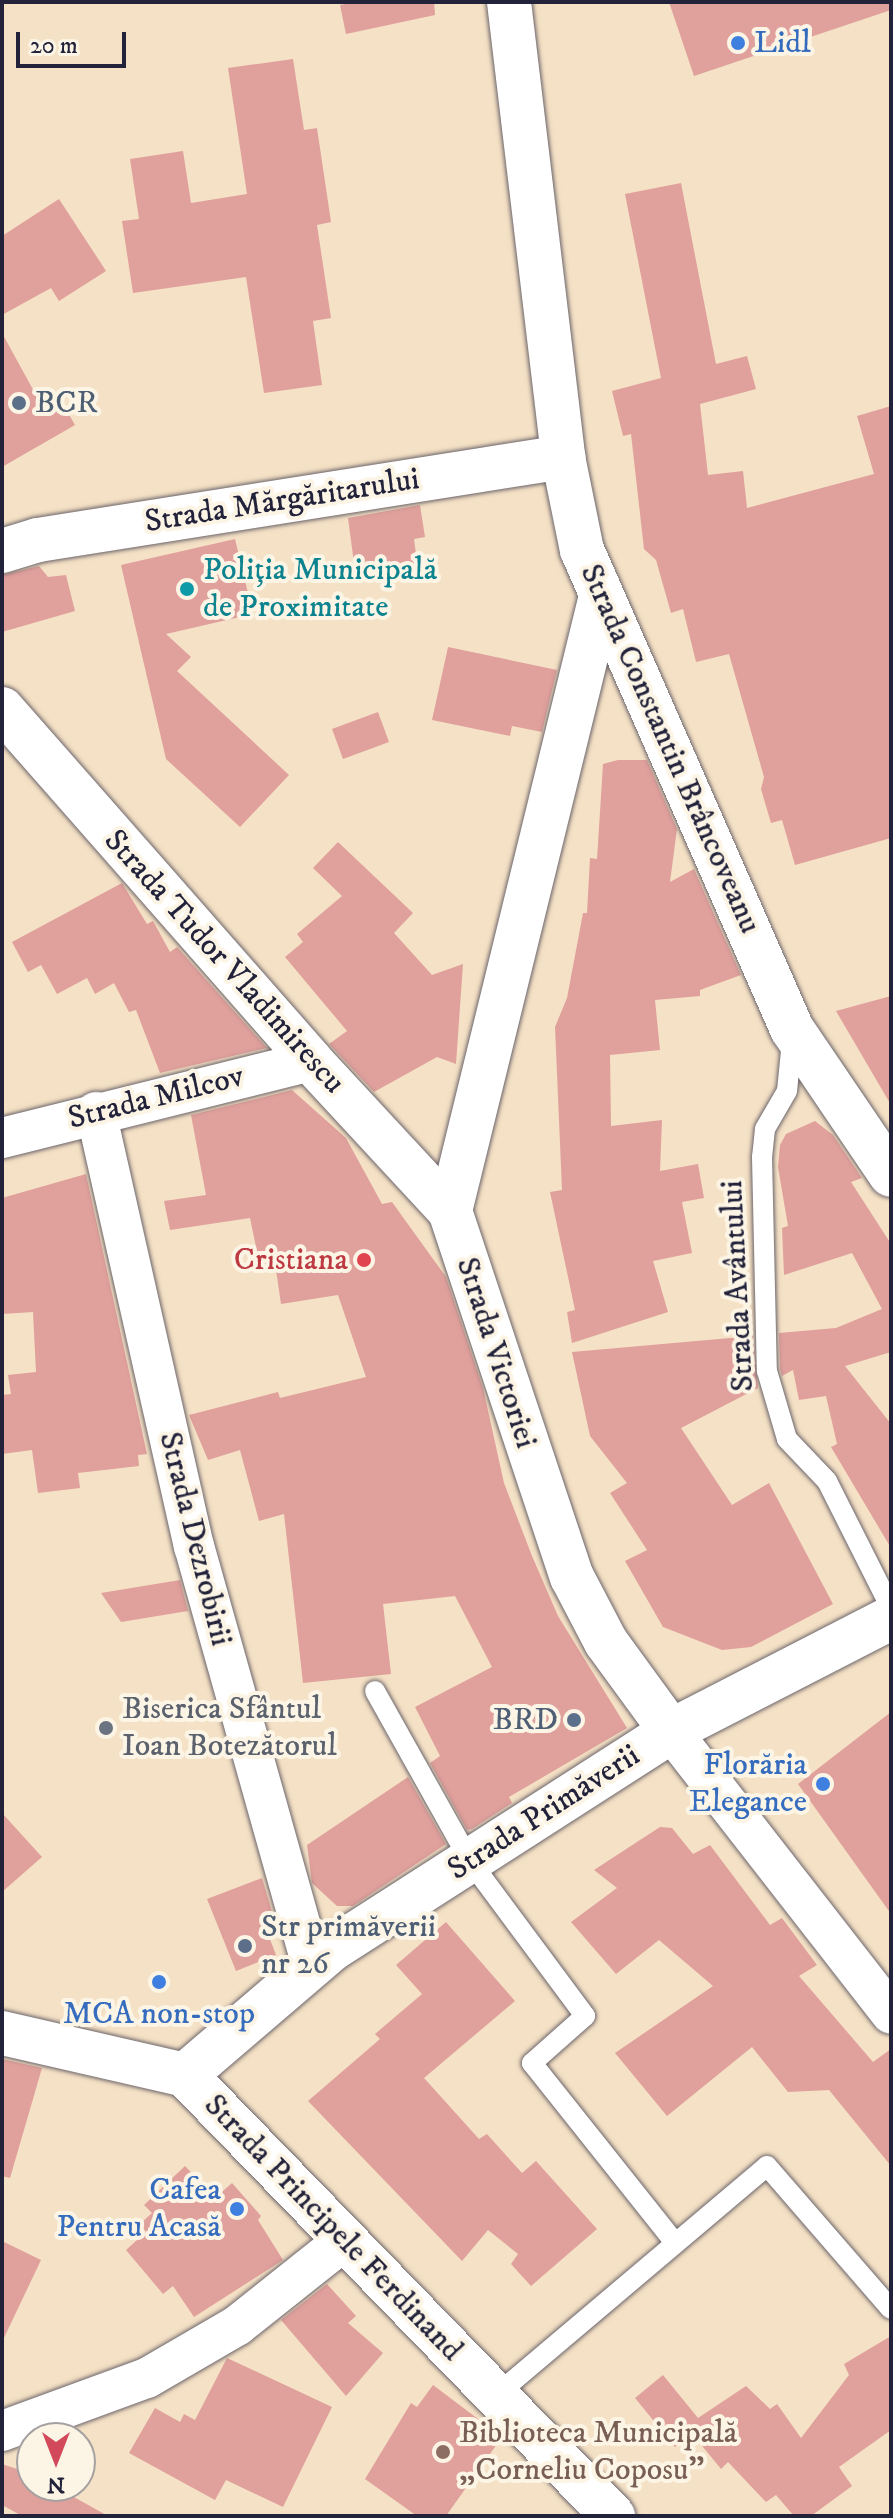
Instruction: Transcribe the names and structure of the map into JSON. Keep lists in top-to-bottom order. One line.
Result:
{"streets":{"street":["Strada Mărgăritarului","Strada Constantin Brâncoveanu","Strada Tudor Vladimirescu","Strada Milcov","Strada Victoriei","Strada Dezrobirii","Strada Primăverii","Strada Principele Ferdinand"],"lane":["Strada Avântului"]},"crossings":[["Strada Mărgăritarului","Strada Constantin Brâncoveanu"],["Strada Constantin Brâncoveanu","Strada Avântului"],["Strada Tudor Vladimirescu","Strada Milcov"],["Strada Tudor Vladimirescu","Strada Victoriei"],["Strada Milcov","Strada Dezrobirii"],["Strada Victoriei","Strada Primăverii"],["Strada Dezrobirii","Strada Primăverii"],["Strada Primăverii","Strada Principele Ferdinand"]],"places":["Lidl","BCR","Poliția Municipală de Proximitate","Cristiana","BRD","Biserica Sfântul Ioan Botezătorul","Florăria Elegance","Str primăverii nr 26","MCA non-stop","Cafea Pentru Acasă","Biblioteca Municipală „Corneliu Coposu”"],"scale_bar":"20 m","north":"bottom"}
